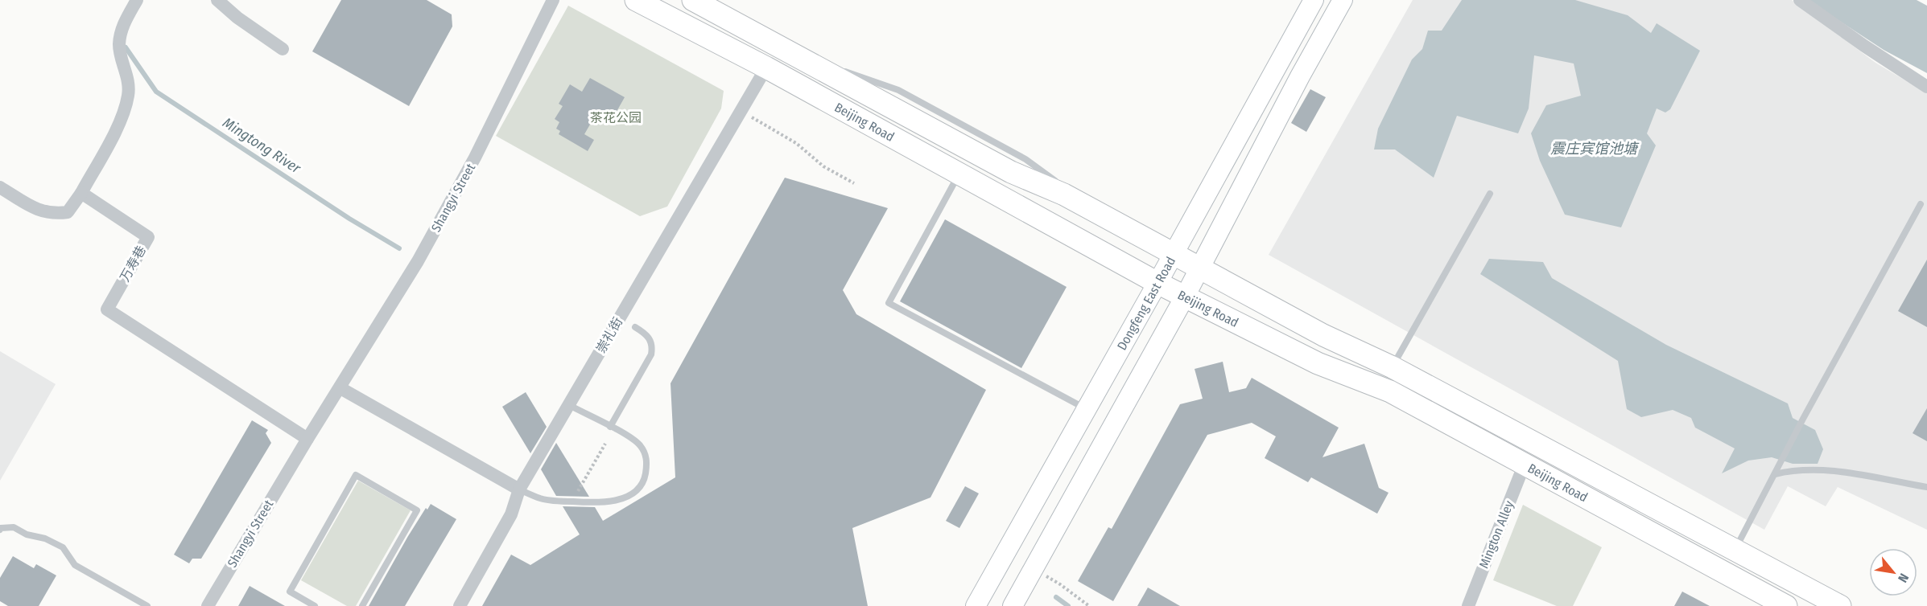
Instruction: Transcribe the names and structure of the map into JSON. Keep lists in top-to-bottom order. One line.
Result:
{"streets":{"main road":["Beijing Road","Dongfeng East Road"],"street":["Shangyi Street","万寿巷","崇礼街","Mington Alley"]},"crossings":[["Beijing Road","Dongfeng East Road"],["Beijing Road","崇礼街"],["Beijing Road","Mington Alley"],["Shangyi Street","万寿巷"]],"water":["Mingtong River","震庄宾馆池塘"],"parks":["茶花公园"],"north":"bottom right"}
